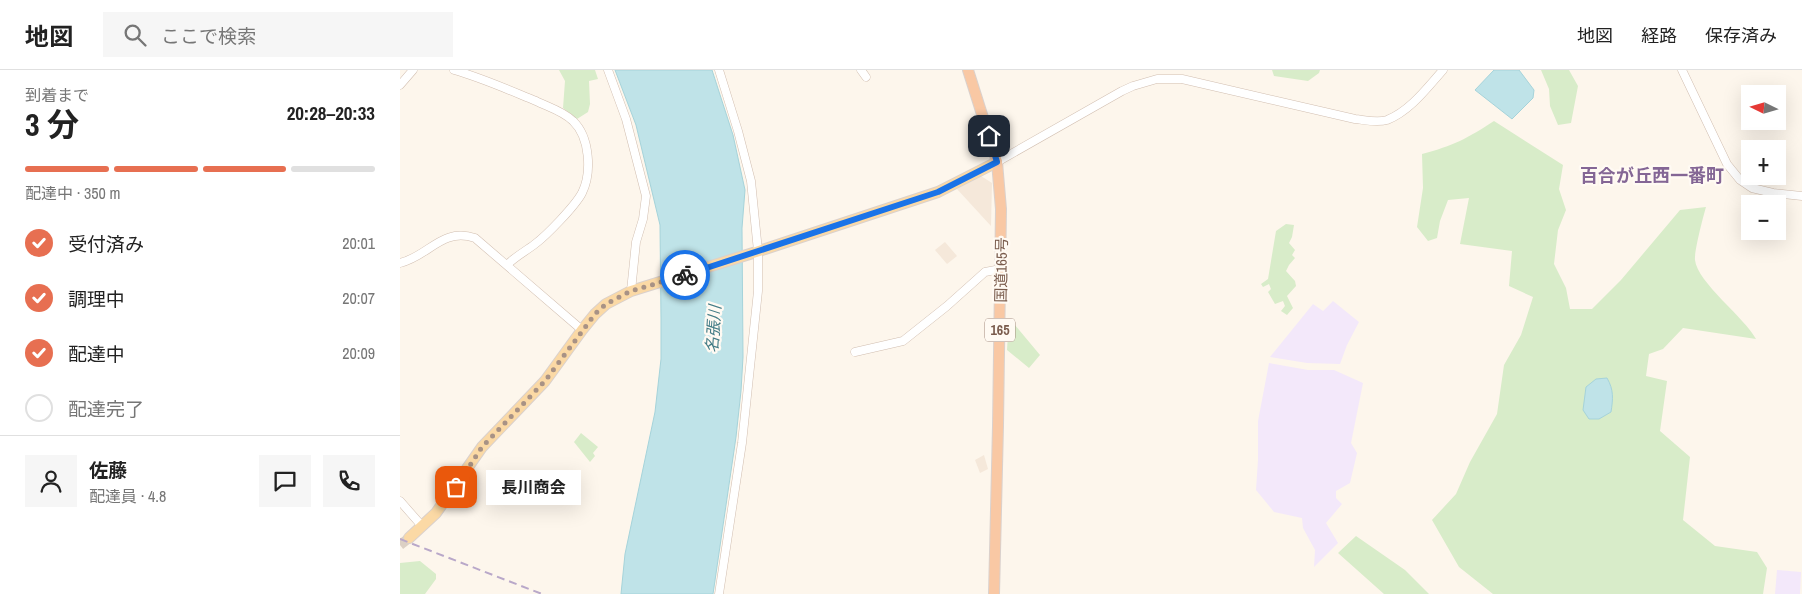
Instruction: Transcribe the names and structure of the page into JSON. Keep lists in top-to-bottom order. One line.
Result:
{"streets":{"highway":["国道165号","165"]},"districts":["百合が丘西一番町"],"water":["名張川"],"places":["長川商会"],"north":"left","page":{"header":"地図","search":"ここで検索","nav":["地図","経路","保存済み"],"heading":["3 分","到着まで","20:28–20:33"],"panel":["佐藤","配達員 · 4.8"],"map_buttons":["+","−"],"bar":"配達中 · 350 m","list":[["受付済み","20:01"],["調理中","20:07"],["配達中","20:09"],"配達完了"],"bubble":"長川商会"}}
